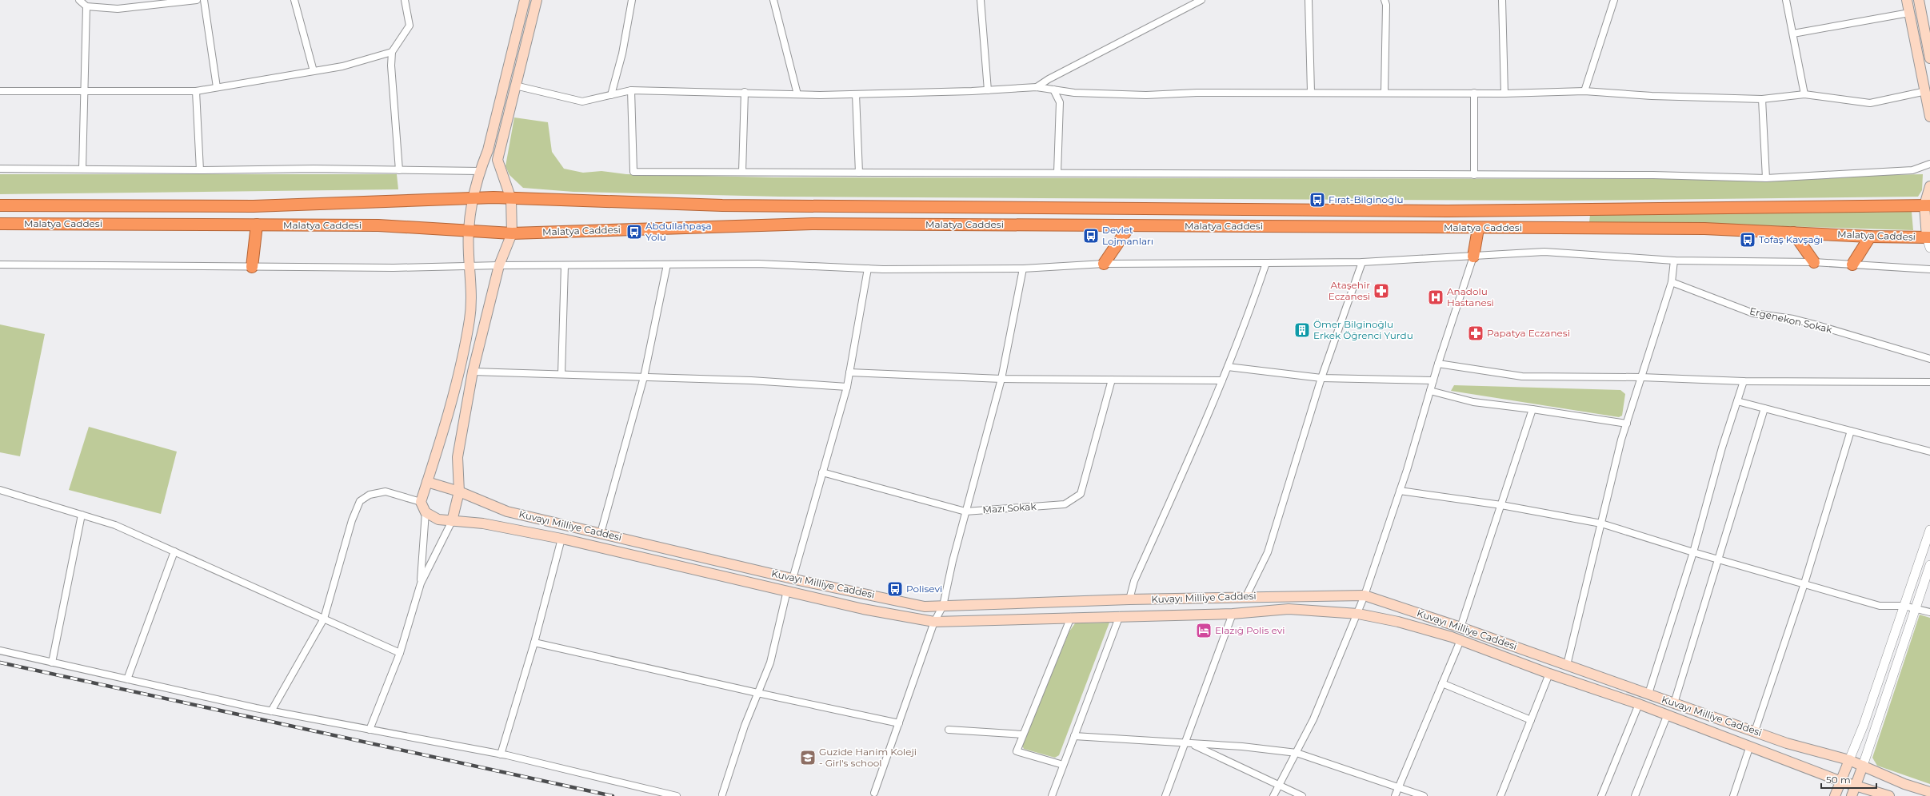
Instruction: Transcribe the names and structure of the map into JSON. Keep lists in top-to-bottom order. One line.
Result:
{"streets":{"highway":["Malatya Caddesi"],"main road":["Kuvayı Milliye Caddesi"],"street":["Ergenekon Sokak","Mazı Sokak"]},"places":{"bus stop":["Fırat-Bilginoğlu","Abdullahpaşa Yolu","Devlet Lojmanları","Tofaş Kavşağı","Polisevi"],"pharmacy":["Ataşehir Eczanesi","Papatya Eczanesi"],"hospital":["Anadolu Hastanesi"],"building":["Ömer Bilginoğlu Erkek Öğrenci Yurdu"],"hotel":["Elazığ Polis evi"],"school or university":["Guzide Hanim Koleji - Girl's school"]},"scale_bar":"50 m"}
